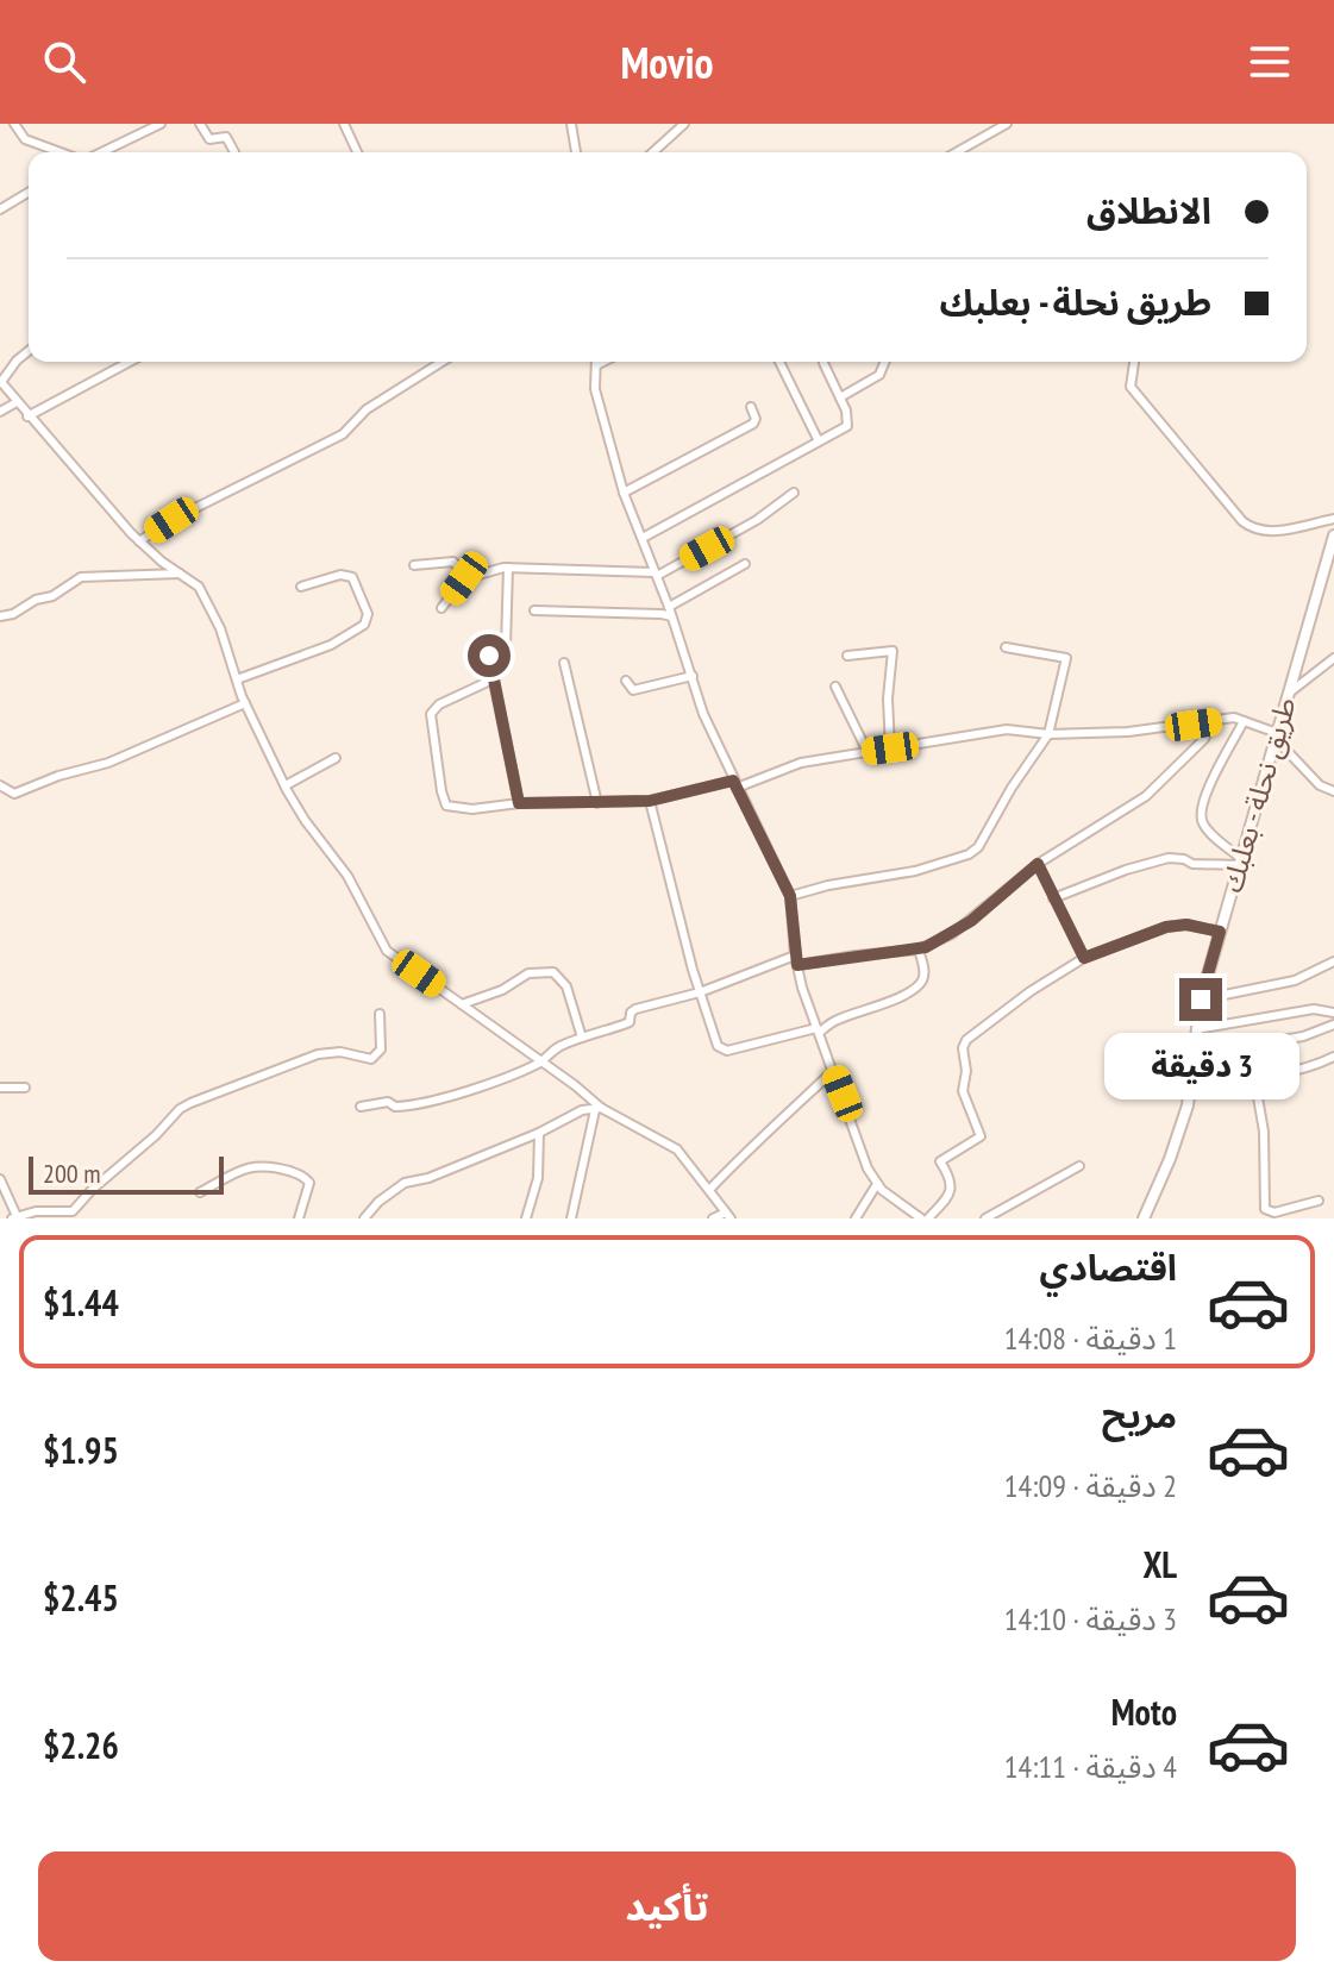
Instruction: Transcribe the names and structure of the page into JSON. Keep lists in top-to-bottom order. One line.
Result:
{"streets":{"street":["طريق نحلة - بعلبك"]},"scale_bar":"200 m","page":{"header":"Movio","banner":["الانطلاق","طريق نحلة - بعلبك"],"bubble":"3 دقيقة","scale":"200 m","list":[{"name":"اقتصادي","note":"1 دقيقة · 14:08","value":"$1.44"},{"name":"مريح","note":"2 دقيقة · 14:09","value":"$1.95"},{"name":"XL","note":"3 دقيقة · 14:10","value":"$2.45"},{"name":"Moto","note":"4 دقيقة · 14:11","value":"$2.26"}],"buttons":"تأكيد"}}
